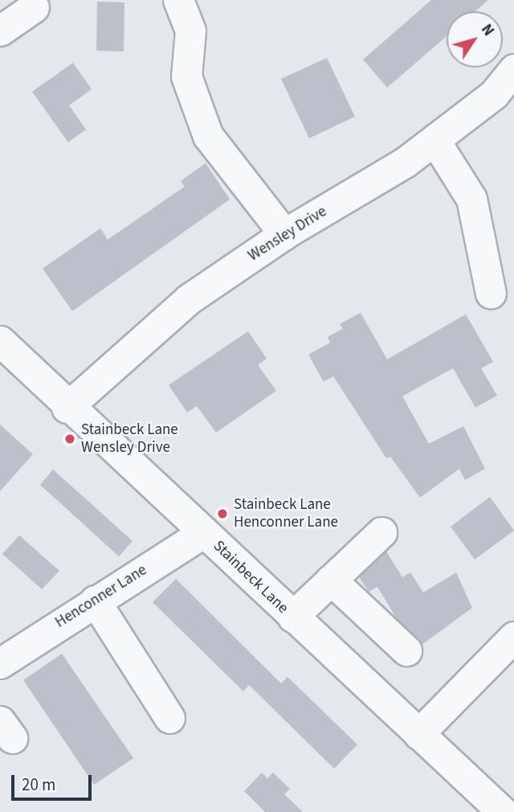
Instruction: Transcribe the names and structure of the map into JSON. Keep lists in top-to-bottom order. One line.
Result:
{"streets":{"street":["Wensley Drive","Stainbeck Lane","Henconner Lane"]},"crossings":[["Wensley Drive","Stainbeck Lane"],["Stainbeck Lane","Henconner Lane"]],"places":["Stainbeck Lane Wensley Drive","Stainbeck Lane Henconner Lane"],"scale_bar":"20 m","north":"top right"}
